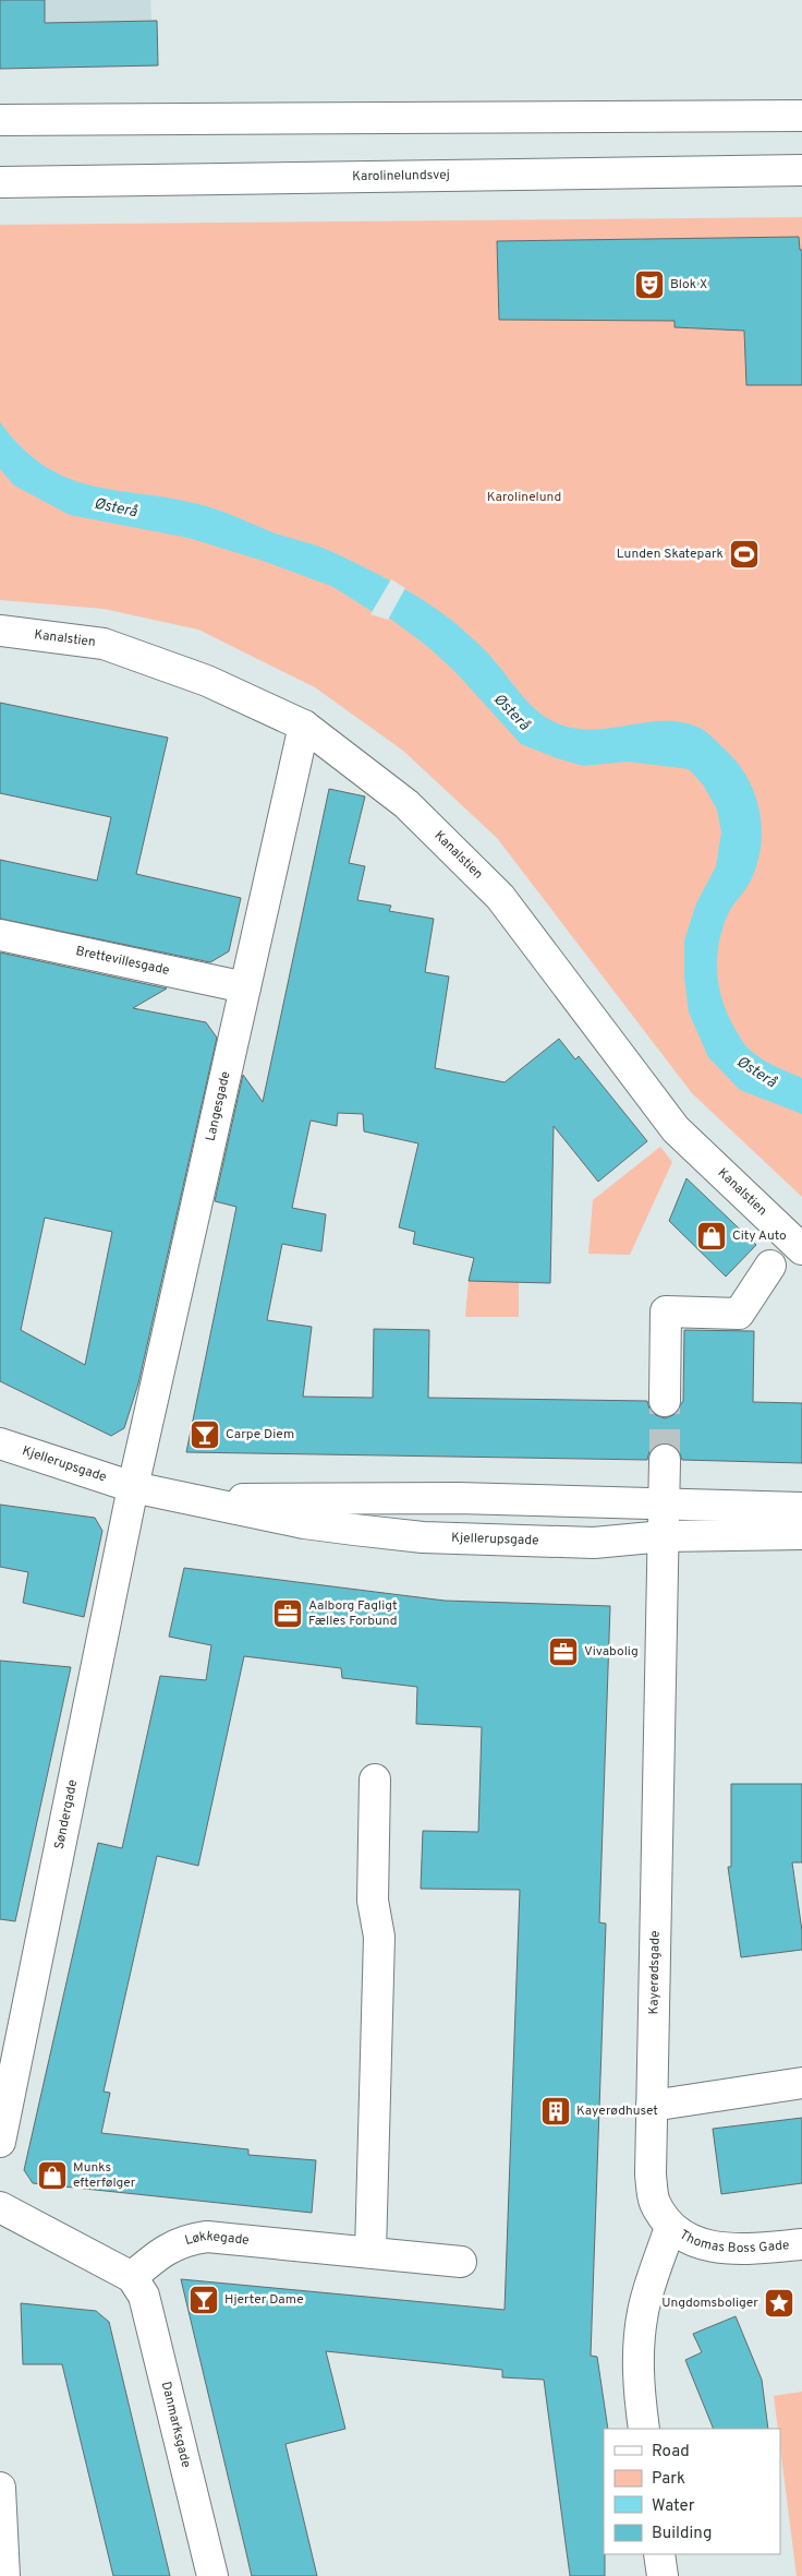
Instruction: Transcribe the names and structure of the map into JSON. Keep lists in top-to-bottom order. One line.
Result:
{"streets":{"street":["Karolinelundsvej","Kanalstien","Brettevillesgade","Langesgade","Kjellerupsgade","Søndergade","Kayerødsgade","Thomas Boss Gade","Løkkegade","Danmarksgade"]},"crossings":[["Kanalstien","Langesgade"],["Brettevillesgade","Langesgade"],["Langesgade","Kjellerupsgade"],["Langesgade","Søndergade"],["Kjellerupsgade","Søndergade"],["Kjellerupsgade","Kayerødsgade"],["Kayerødsgade","Thomas Boss Gade"],["Løkkegade","Danmarksgade"]],"water":["Østerå"],"parks":["Karolinelund"],"places":{"theatre":["Blok X"],"sports":["Lunden Skatepark"],"shop":["City Auto","Munks efterfølger"],"bar":["Carpe Diem","Hjerter Dame"],"office":["Aalborg Fagligt Fælles Forbund","Vivabolig"],"building":["Kayerødhuset"],"place":["Ungdomsboliger"]},"legend":["Road","Park","Water","Building"]}
